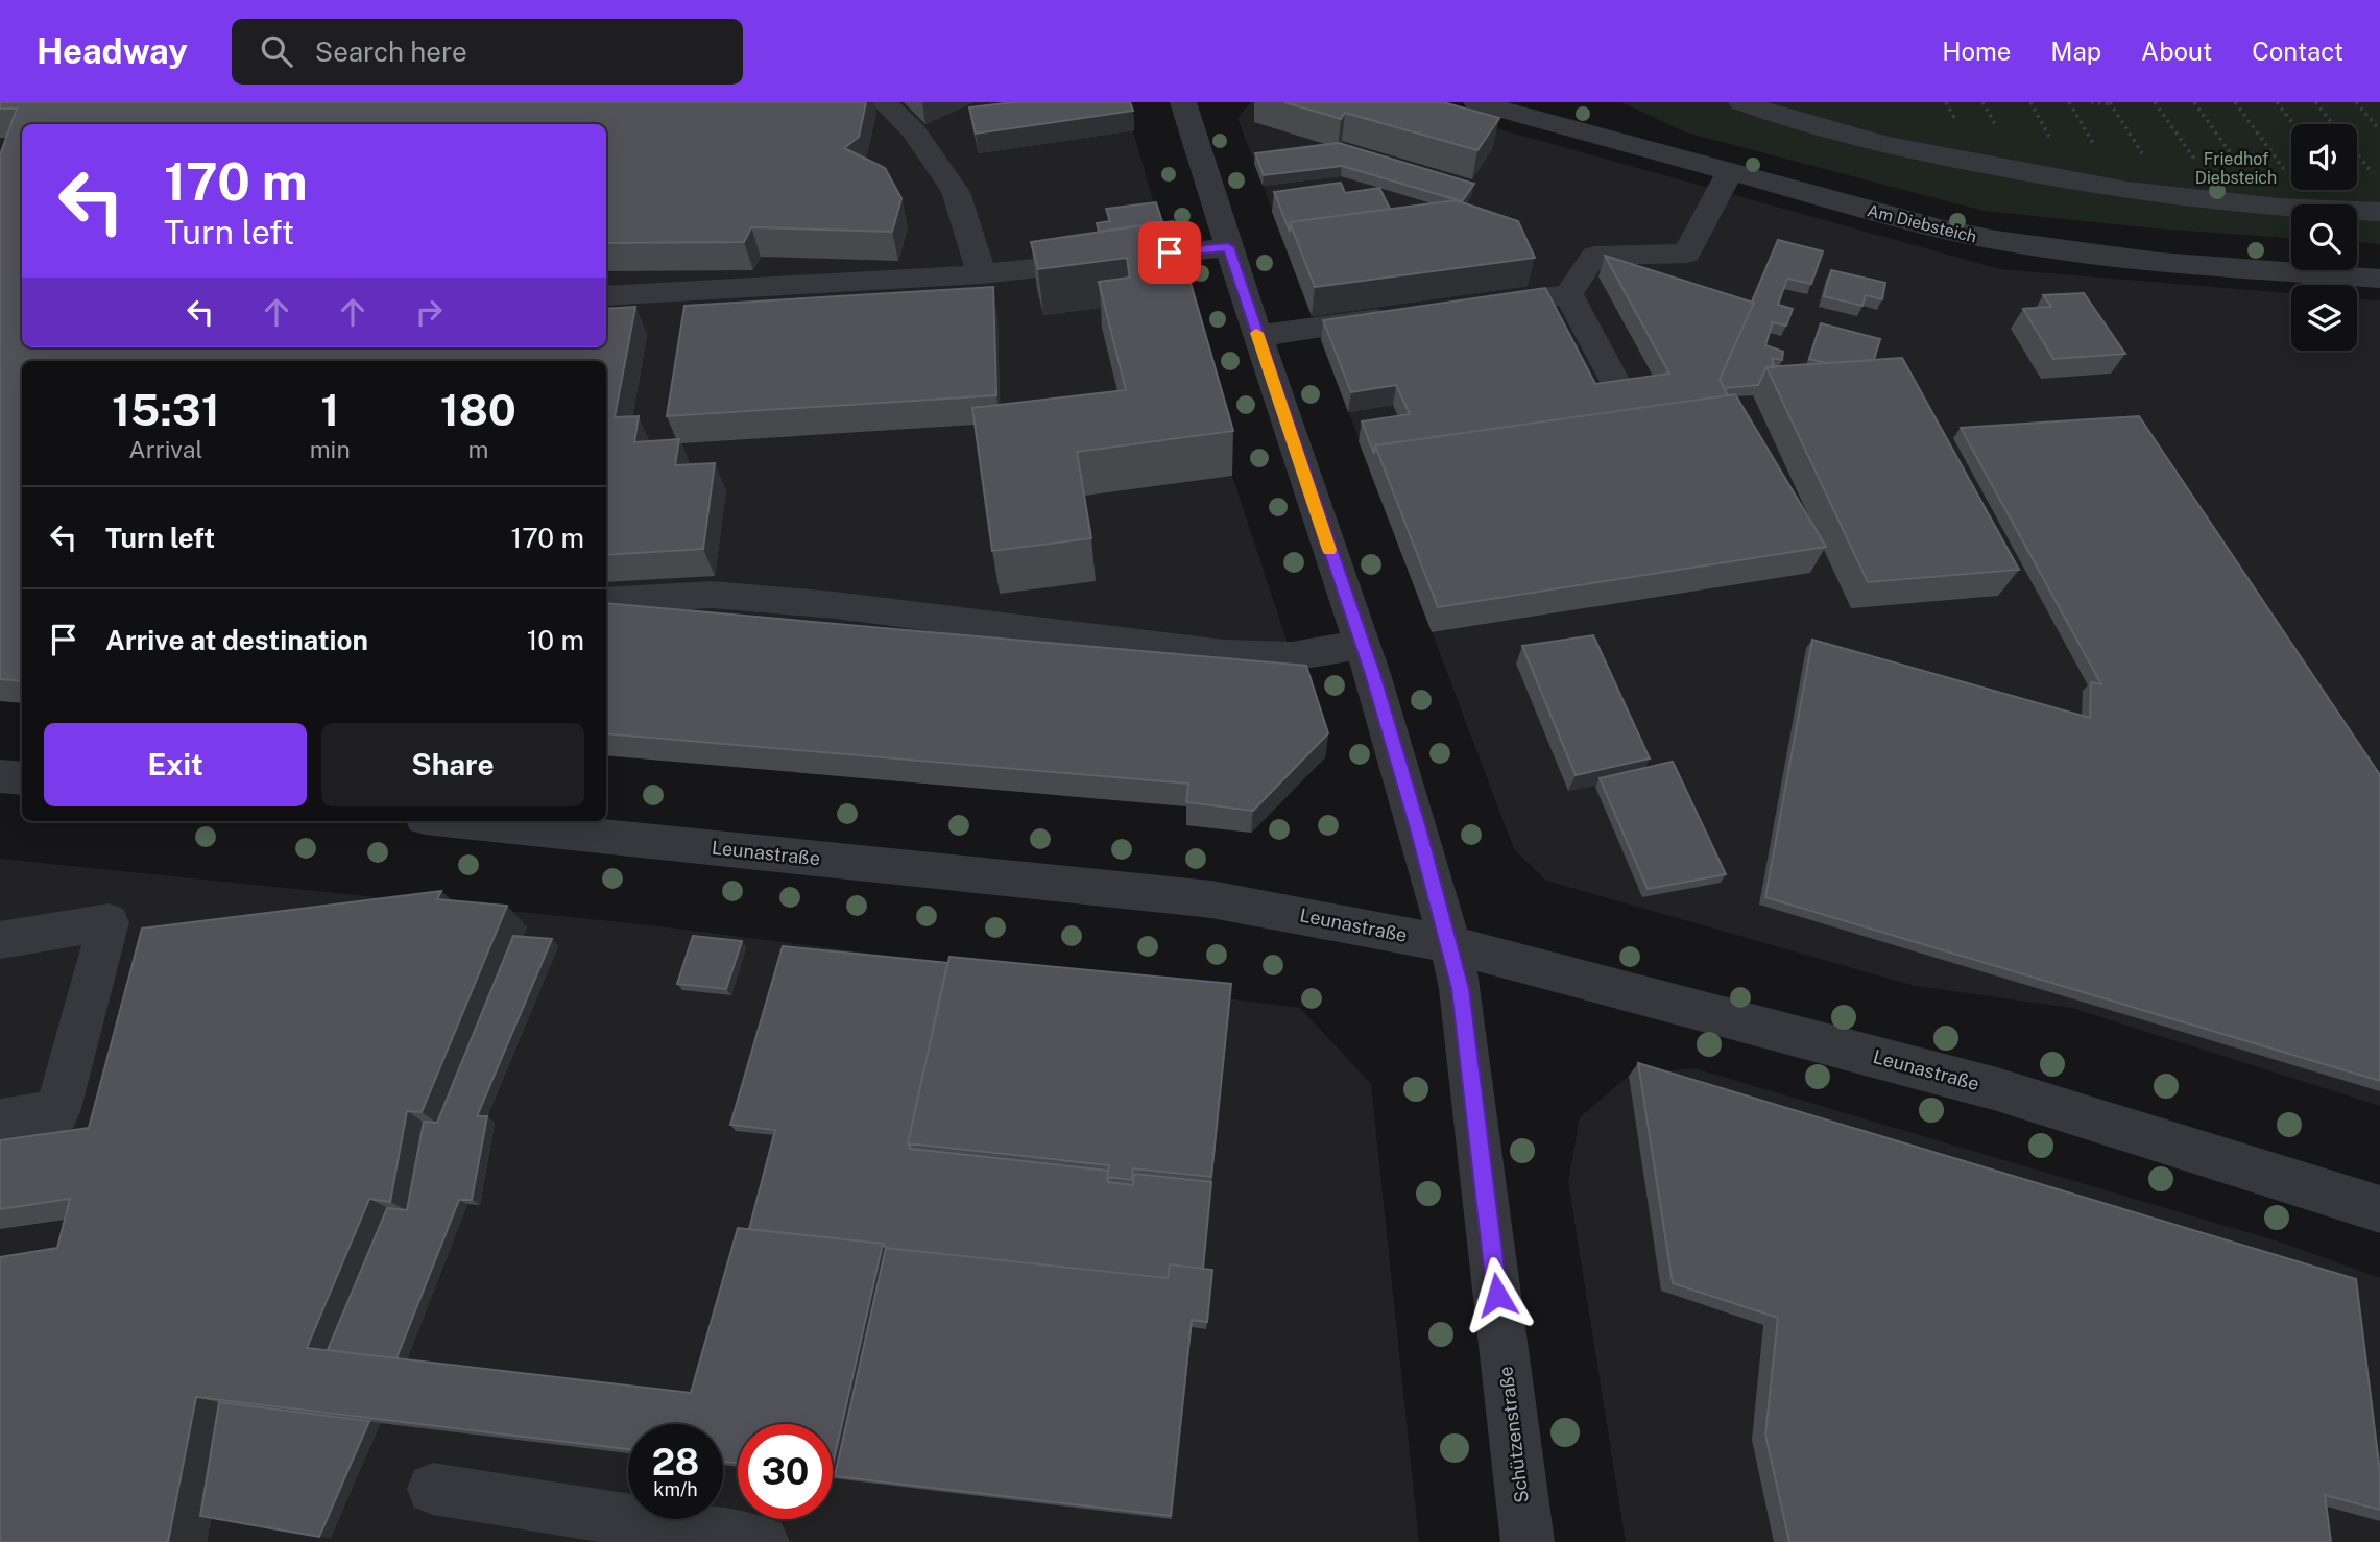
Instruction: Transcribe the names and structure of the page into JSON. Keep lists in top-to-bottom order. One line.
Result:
{"streets":{"street":["Am Diebsteich","Leunastraße","Schützenstraße"]},"crossings":[["Leunastraße","Schützenstraße"]],"parks":["Friedhof Diebsteich"],"page":{"header":"Headway","search":"Search here","nav":["Home","Map","About","Contact"],"turn":["170 m","Turn left"],"eta":["15:31","Arrival","1","min","180","m"],"list":[{"name":"Turn left","value":"170 m"},{"name":"Arrive at destination","value":"10 m"}],"buttons":["Exit","Share"],"speed":"28 km/h","limit":"30"}}
